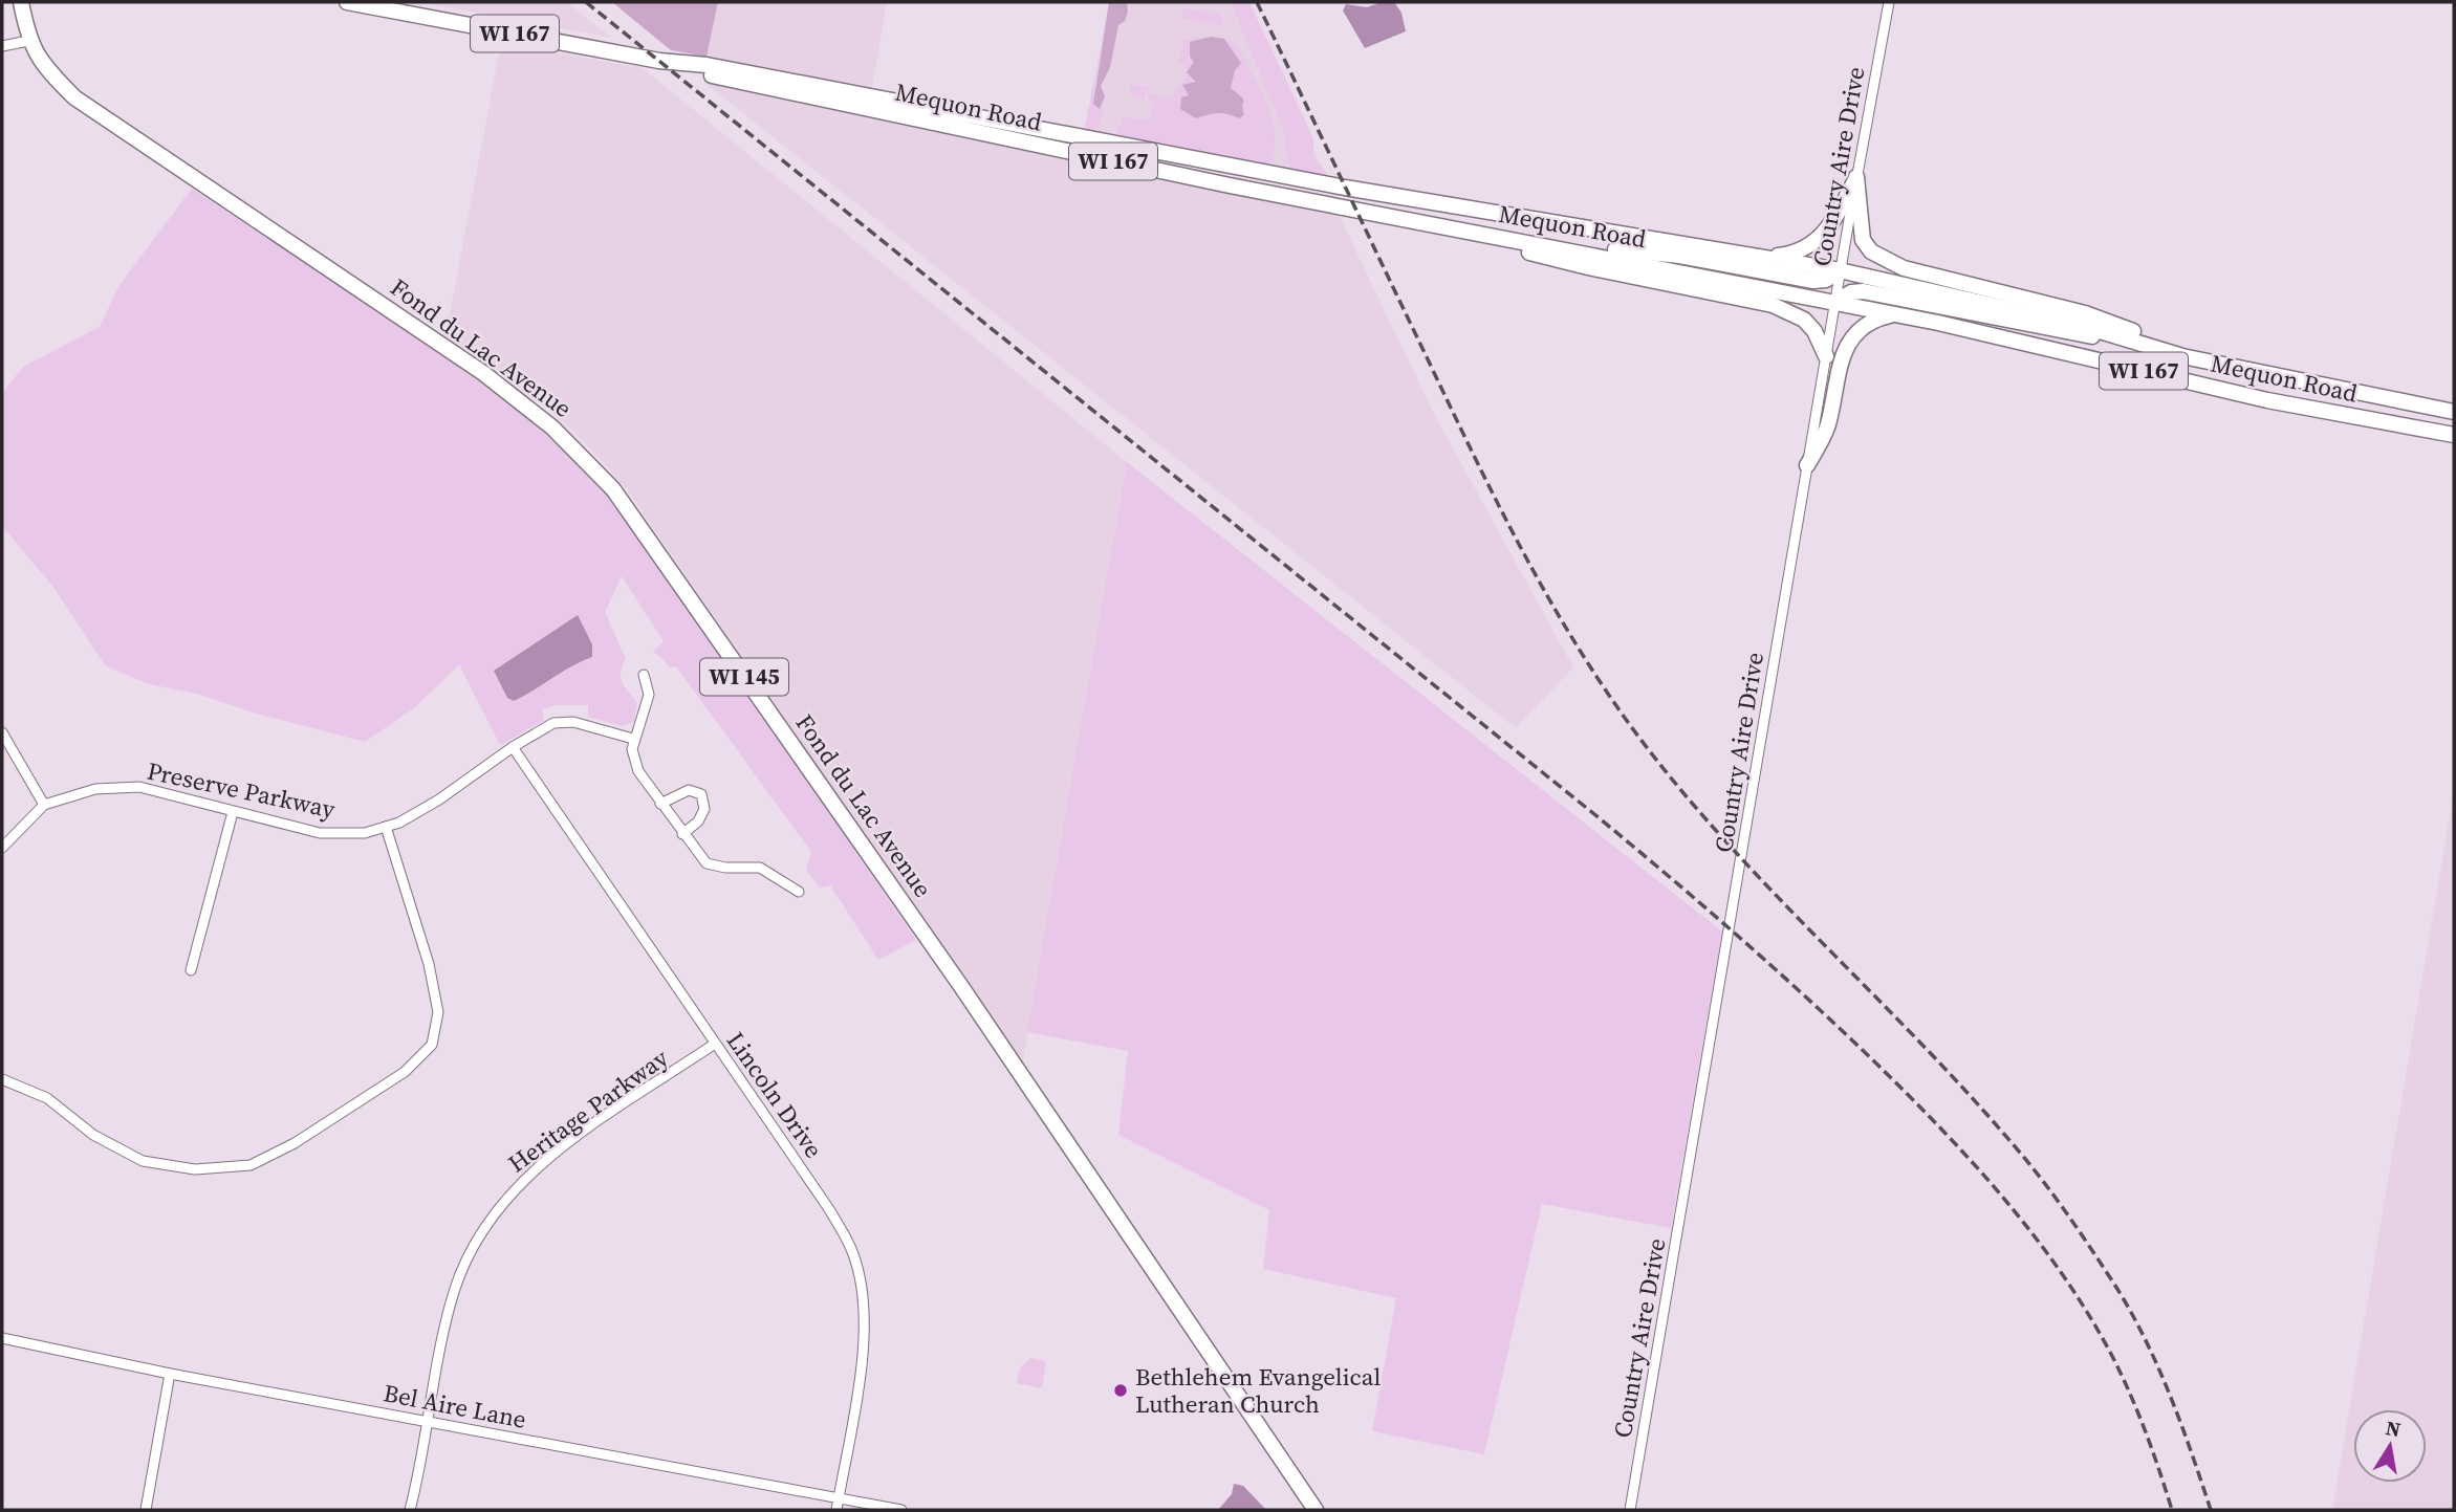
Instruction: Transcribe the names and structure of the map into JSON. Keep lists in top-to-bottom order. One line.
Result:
{"streets":{"main road":["WI 167","Mequon Road","Fond du Lac Avenue","WI 145"],"street":["Country Aire Drive","Preserve Parkway","Lincoln Drive","Heritage Parkway","Bel Aire Lane"]},"crossings":[["Mequon Road","Country Aire Drive"],["Preserve Parkway","Lincoln Drive"],["Lincoln Drive","Heritage Parkway"],["Lincoln Drive","Bel Aire Lane"],["Heritage Parkway","Bel Aire Lane"]],"places":["Bethlehem Evangelical Lutheran Church"],"north":"top"}
